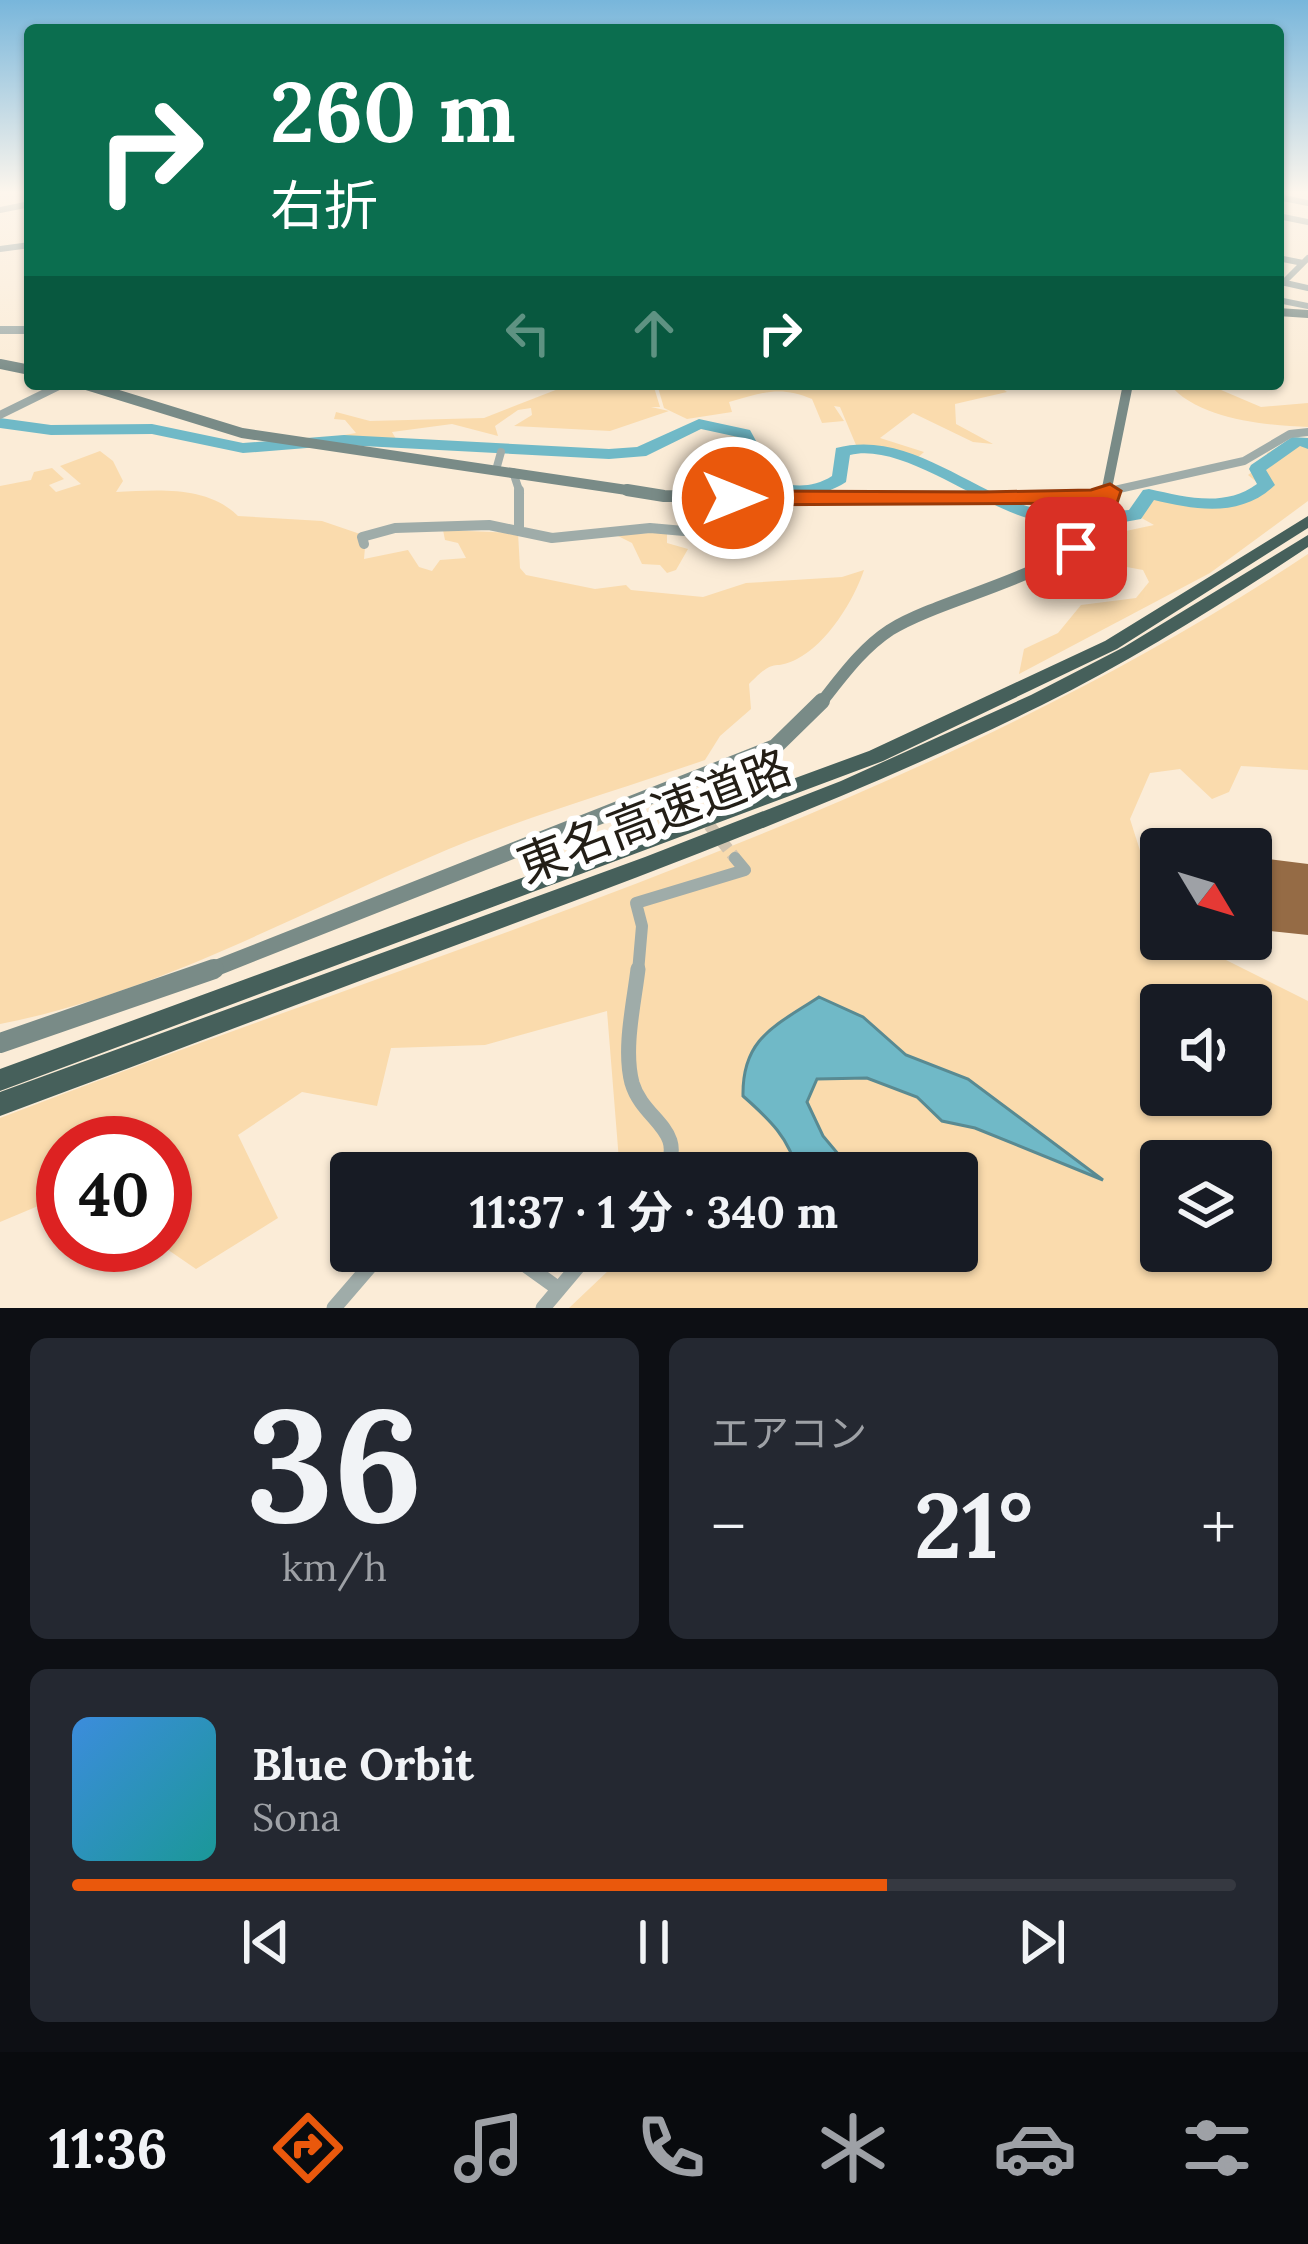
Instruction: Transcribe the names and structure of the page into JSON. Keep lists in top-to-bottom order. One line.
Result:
{"streets":{"highway":["東名高速道路"]},"north":"bottom right","page":{"turn":["260 m","右折"],"limit":"40","trip":"11:37 · 1 分 · 340 m","tile":[["36","km/h"],"エアコン"],"heat":["−","21°","+"],"song":["Blue Orbit","Sona"],"tabs":"11:36"}}
